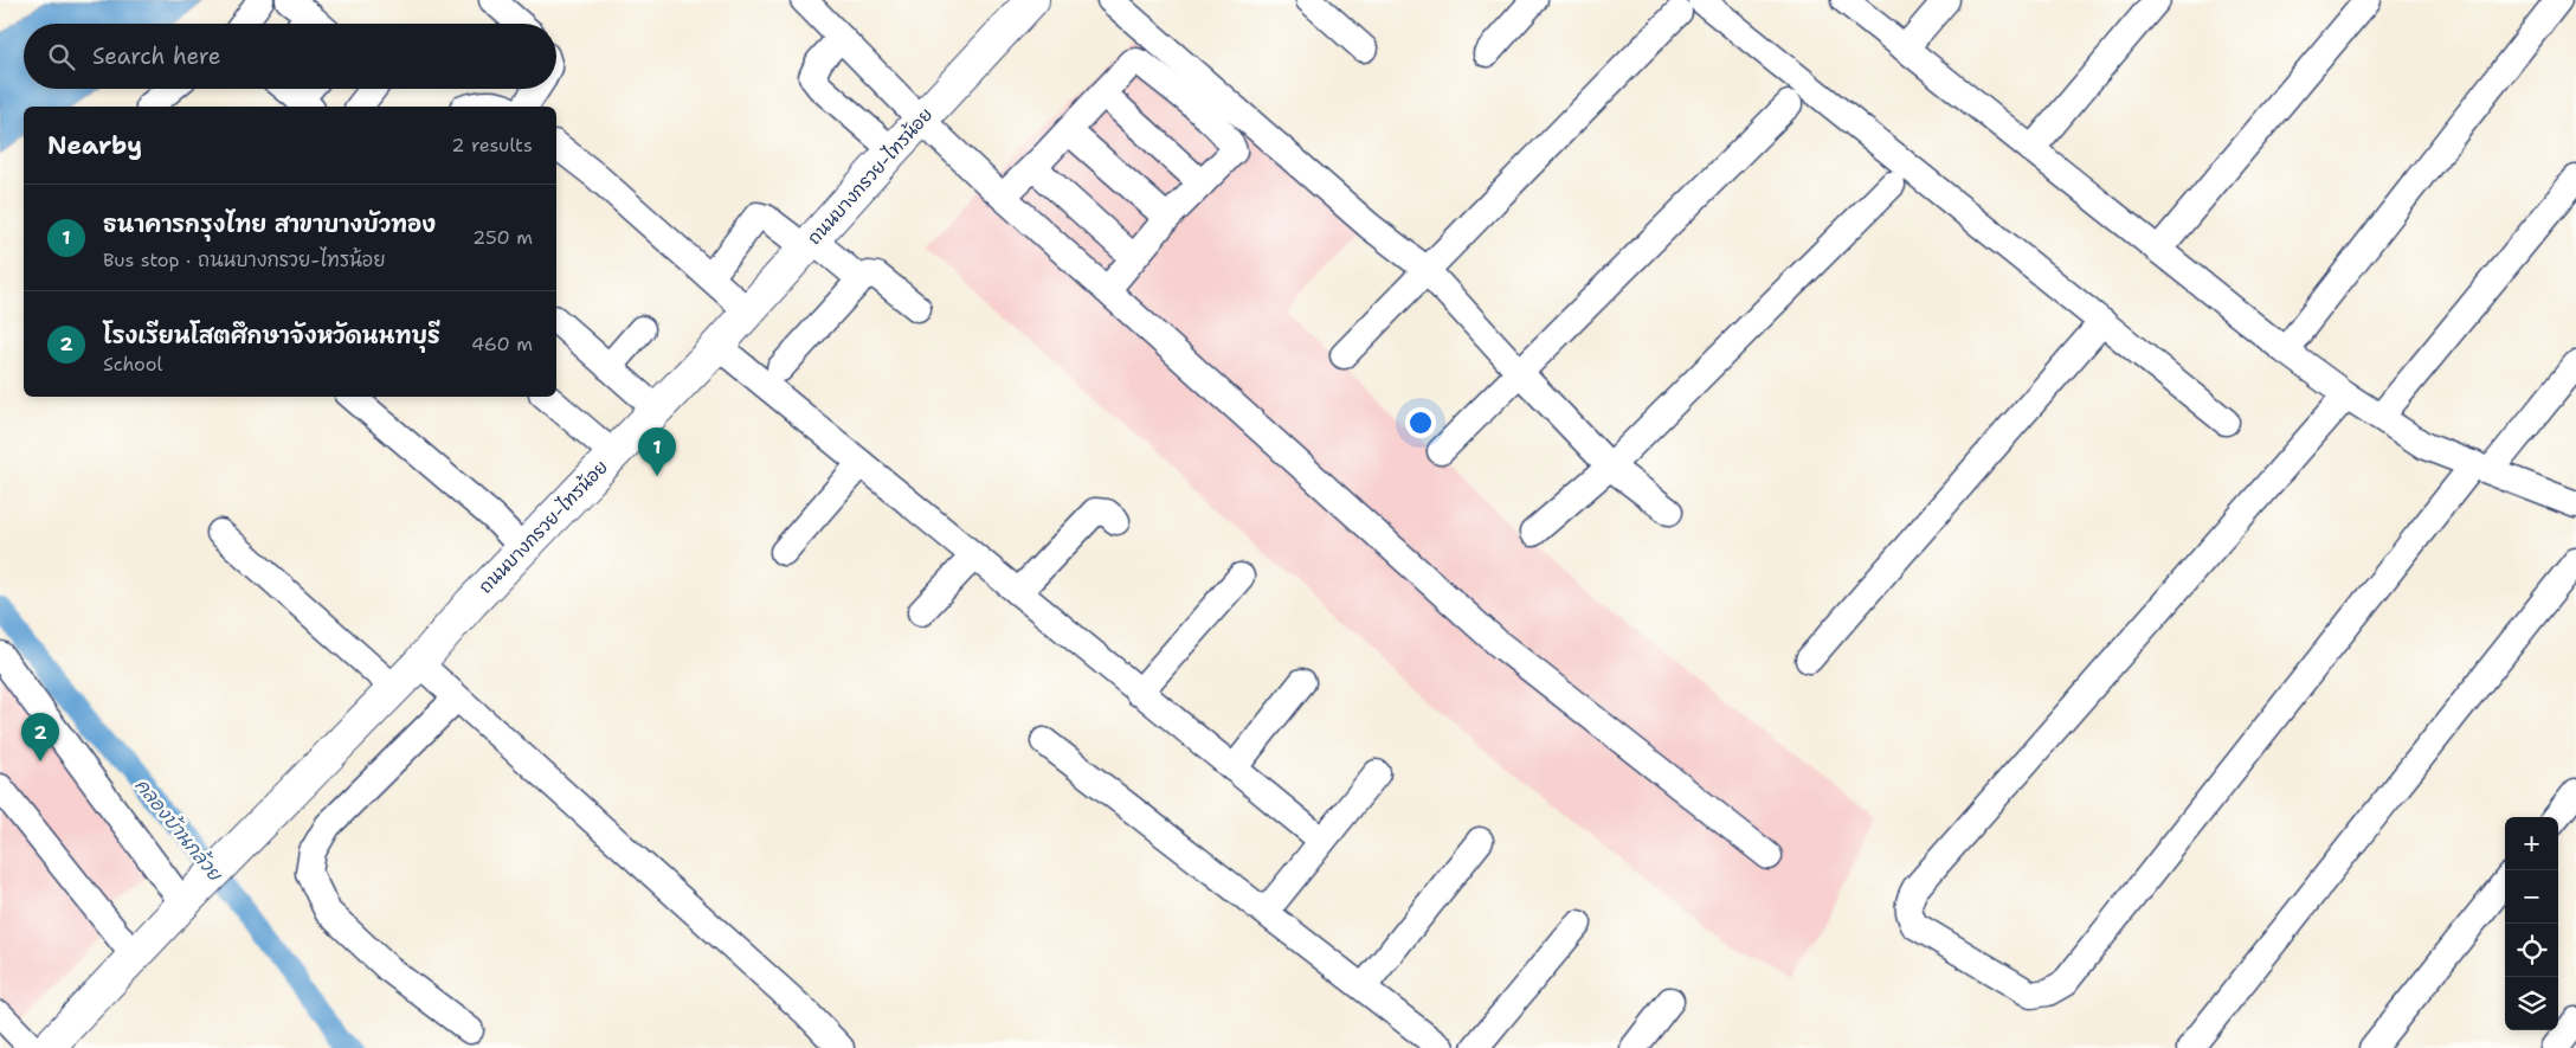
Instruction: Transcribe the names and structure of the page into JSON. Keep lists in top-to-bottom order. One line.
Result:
{"streets":{"main road":["ถนนบางกรวย-ไทรน้อย"]},"water":["คลองบ้านกล้วย"],"page":{"search":"Search here","heading":["Nearby","2 results"],"list":[{"mark":"1","name":"ธนาคารกรุงไทย สาขาบางบัวทอง","note":"Bus stop · ถนนบางกรวย-ไทรน้อย","value":"250 m"},{"mark":"2","name":"โรงเรียนโสตศึกษาจังหวัดนนทบุรี","note":"School","value":"460 m"}],"pins":["1","2"],"map_buttons":["+","−"]}}
